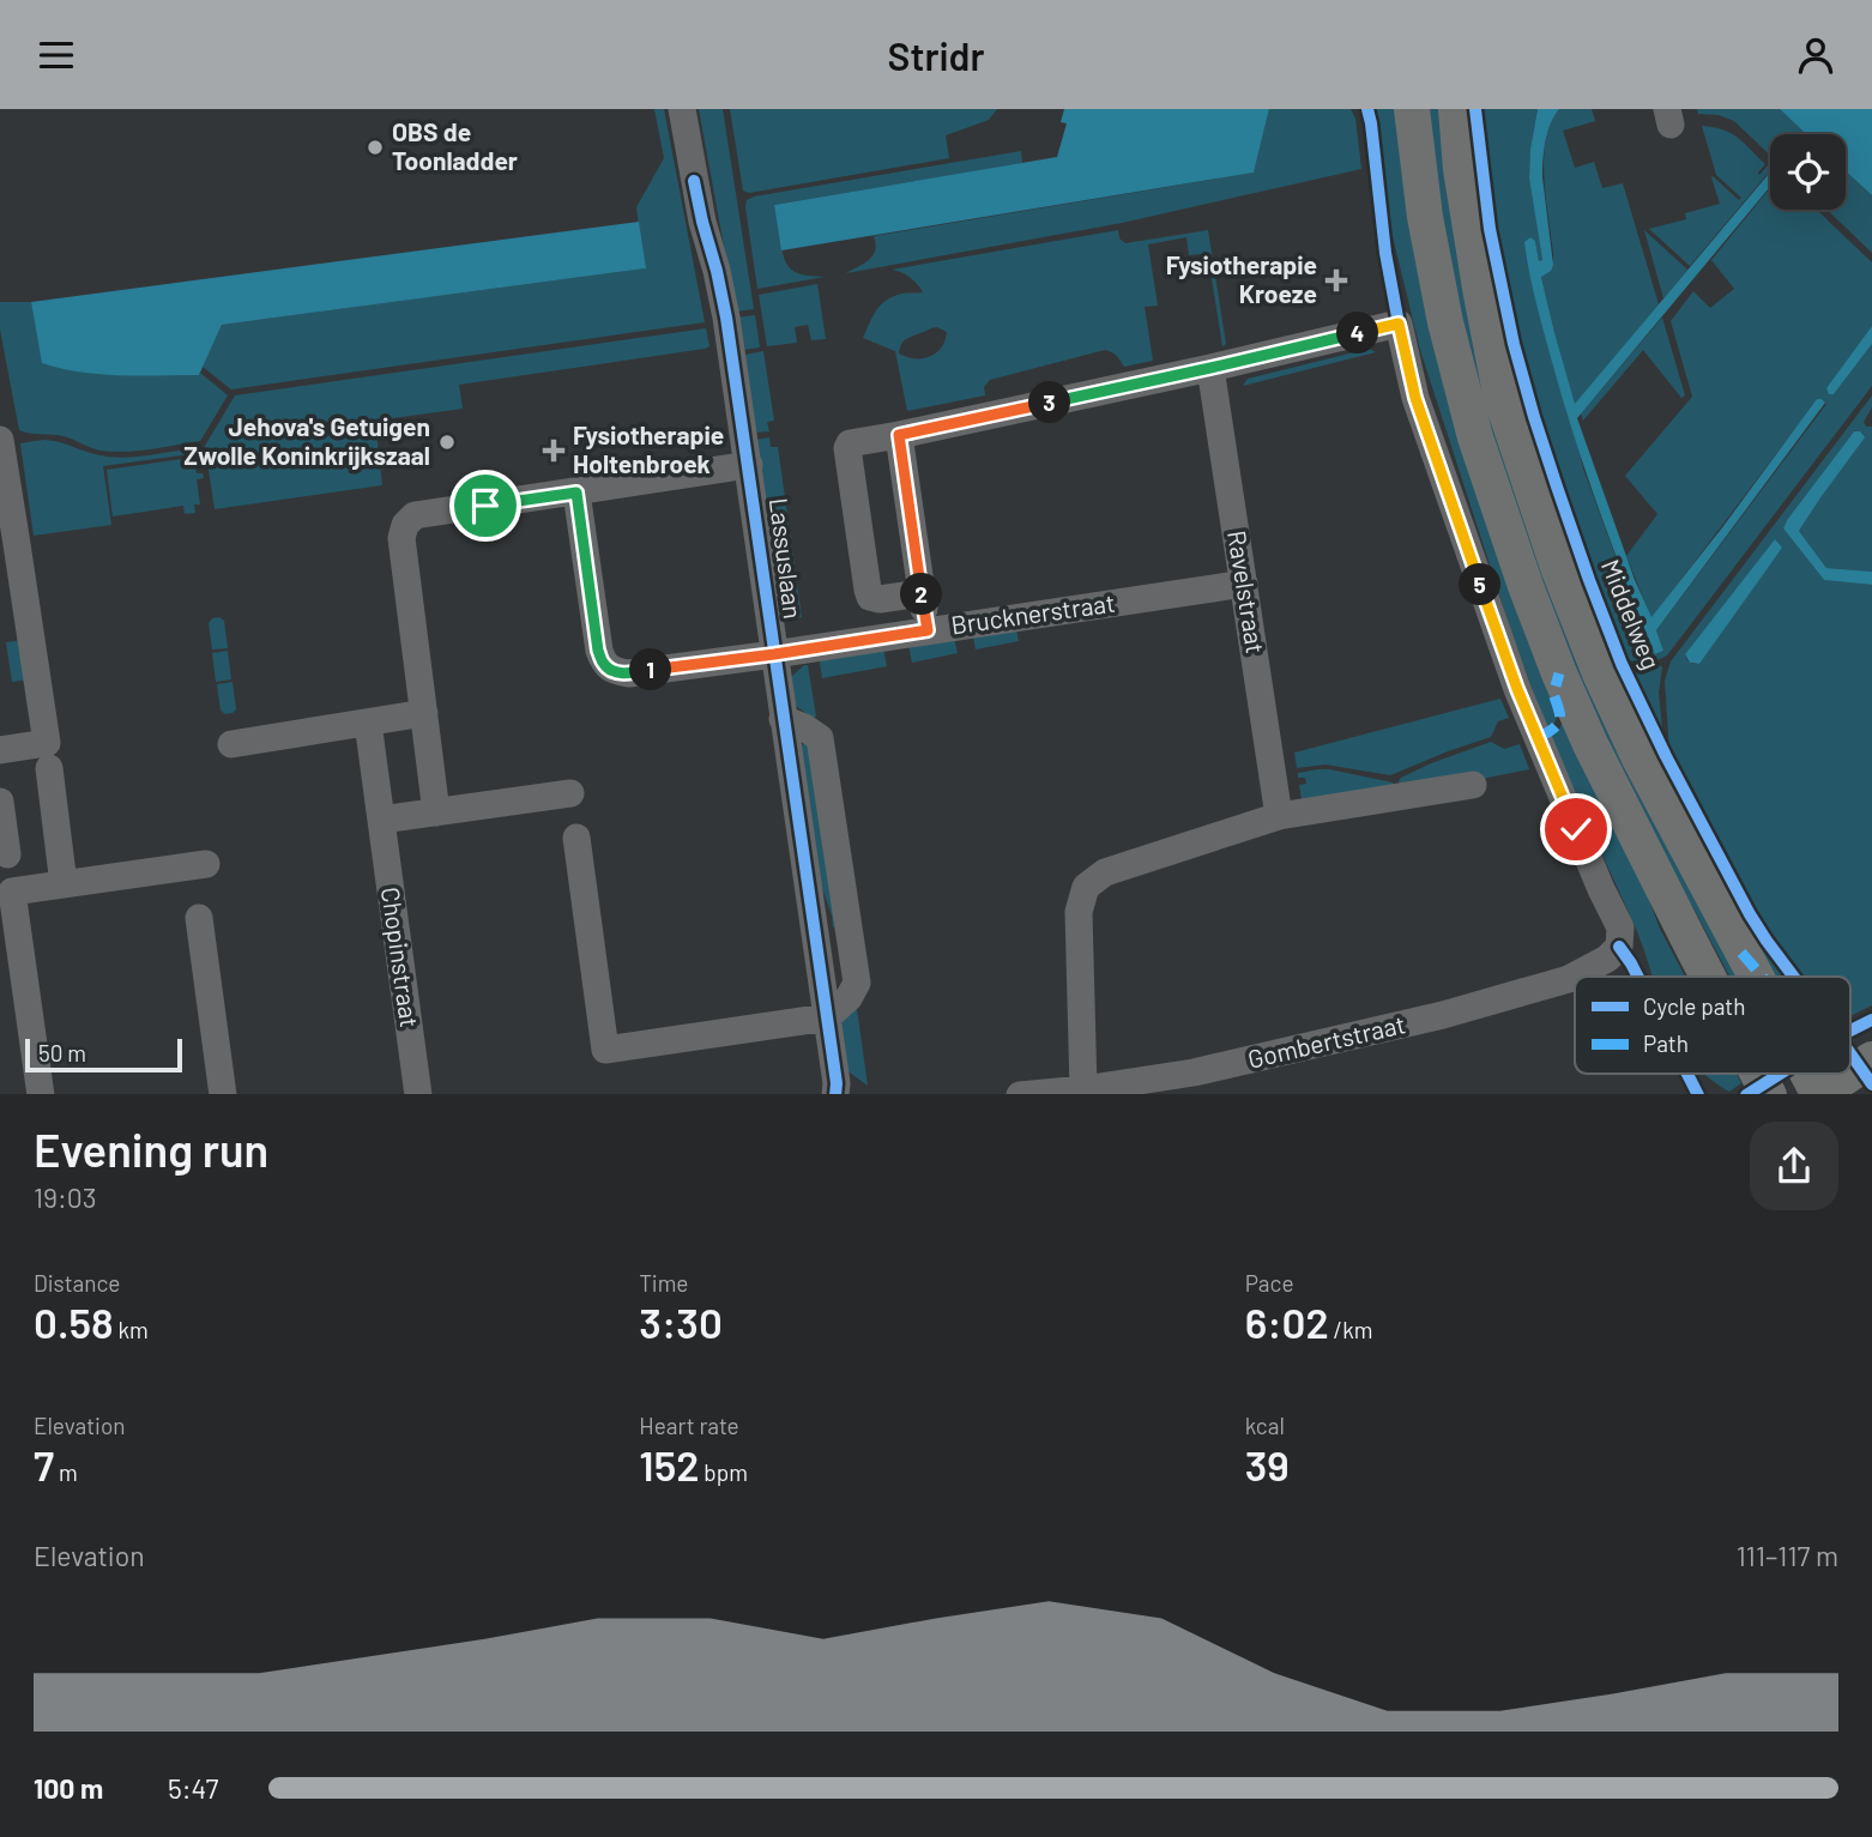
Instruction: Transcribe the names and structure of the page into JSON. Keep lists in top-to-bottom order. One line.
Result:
{"streets":{"main road":["Middelweg"],"street":["Lassuslaan","Ravelstraat","Brucknerstraat","Chopinstraat","Gombertstraat"]},"crossings":[["Lassuslaan","Brucknerstraat"],["Ravelstraat","Brucknerstraat"],["Ravelstraat","Gombertstraat"]],"places":{"other":["OBS de Toonladder","Jehova's Getuigen Zwolle Koninkrijkszaal"],"health":["Fysiotherapie Kroeze","Fysiotherapie Holtenbroek"]},"legend":["Cycle path","Path"],"scale_bar":"50 m","page":{"header":"Stridr","pins":["4","3","5","2","1"],"scale":"50 m","heading":["Evening run","19:03"],"stats":[["Distance","0.58 km"],["Time","3:30"],["Pace","6:02 /km"],["Elevation","7 m"],["Heart rate","152 bpm"],["kcal","39"]],"chart":["Elevation","111–117 m"],"list":[{"name":"100 m","note":"5:47"}]}}
